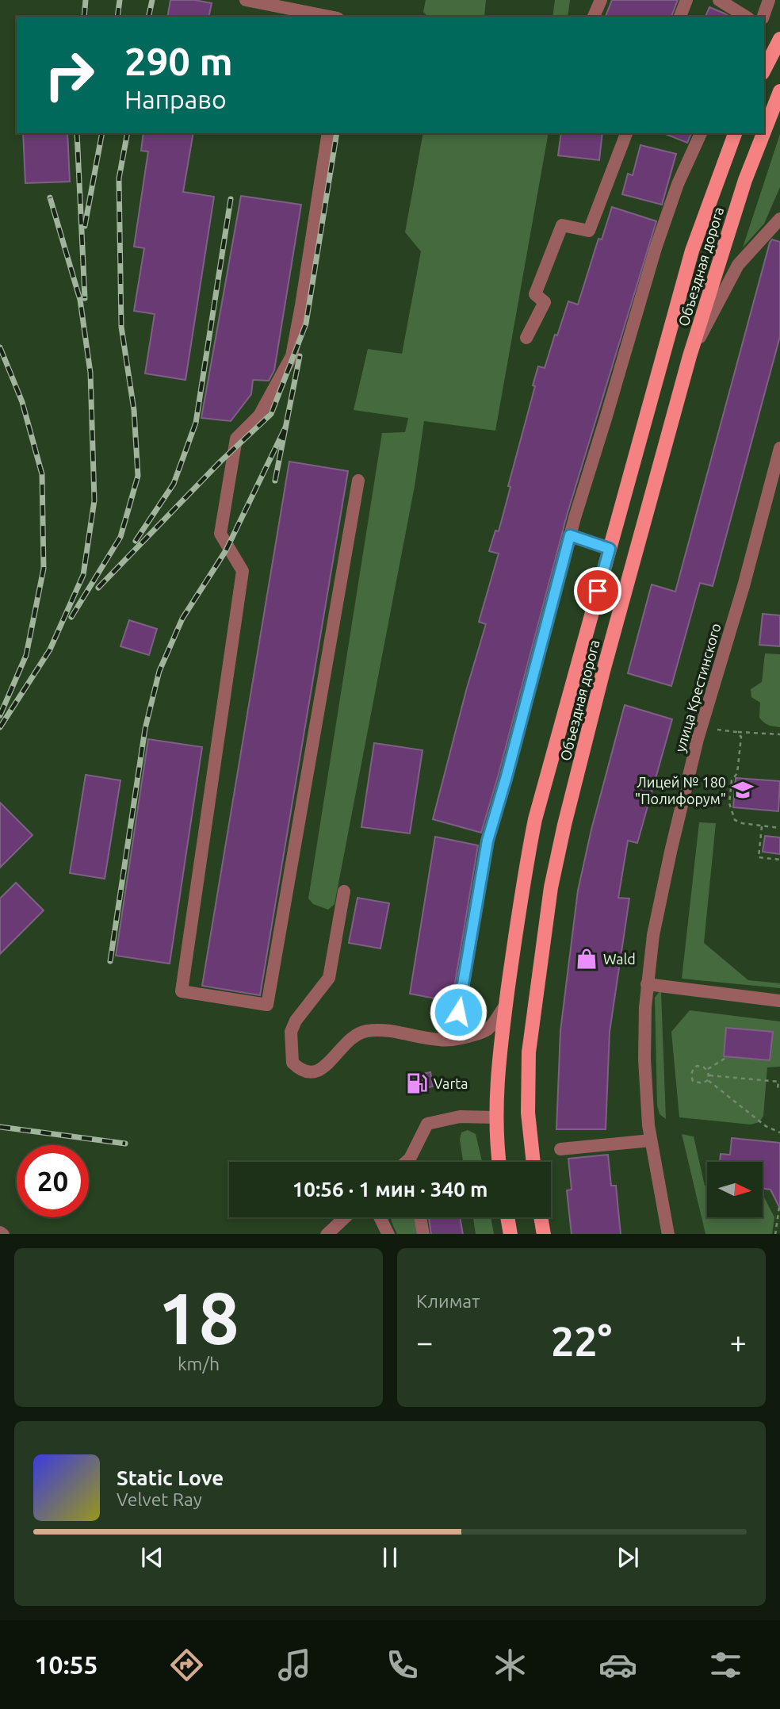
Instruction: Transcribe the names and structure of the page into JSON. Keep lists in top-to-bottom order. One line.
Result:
{"streets":{"main road":["Объездная дорога"],"street":["улица Крестинского"]},"places":{"school or university":["Лицей № 180 \"Полифорум\""],"shop":["Wald"],"fuel station":["Varta"]},"north":"right","page":{"turn":["290 m","Направо"],"limit":"20","trip":"10:56 · 1 мин · 340 m","tile":[["18","km/h"],"Климат"],"heat":["−","22°","+"],"song":["Static Love","Velvet Ray"],"tabs":"10:55"}}
